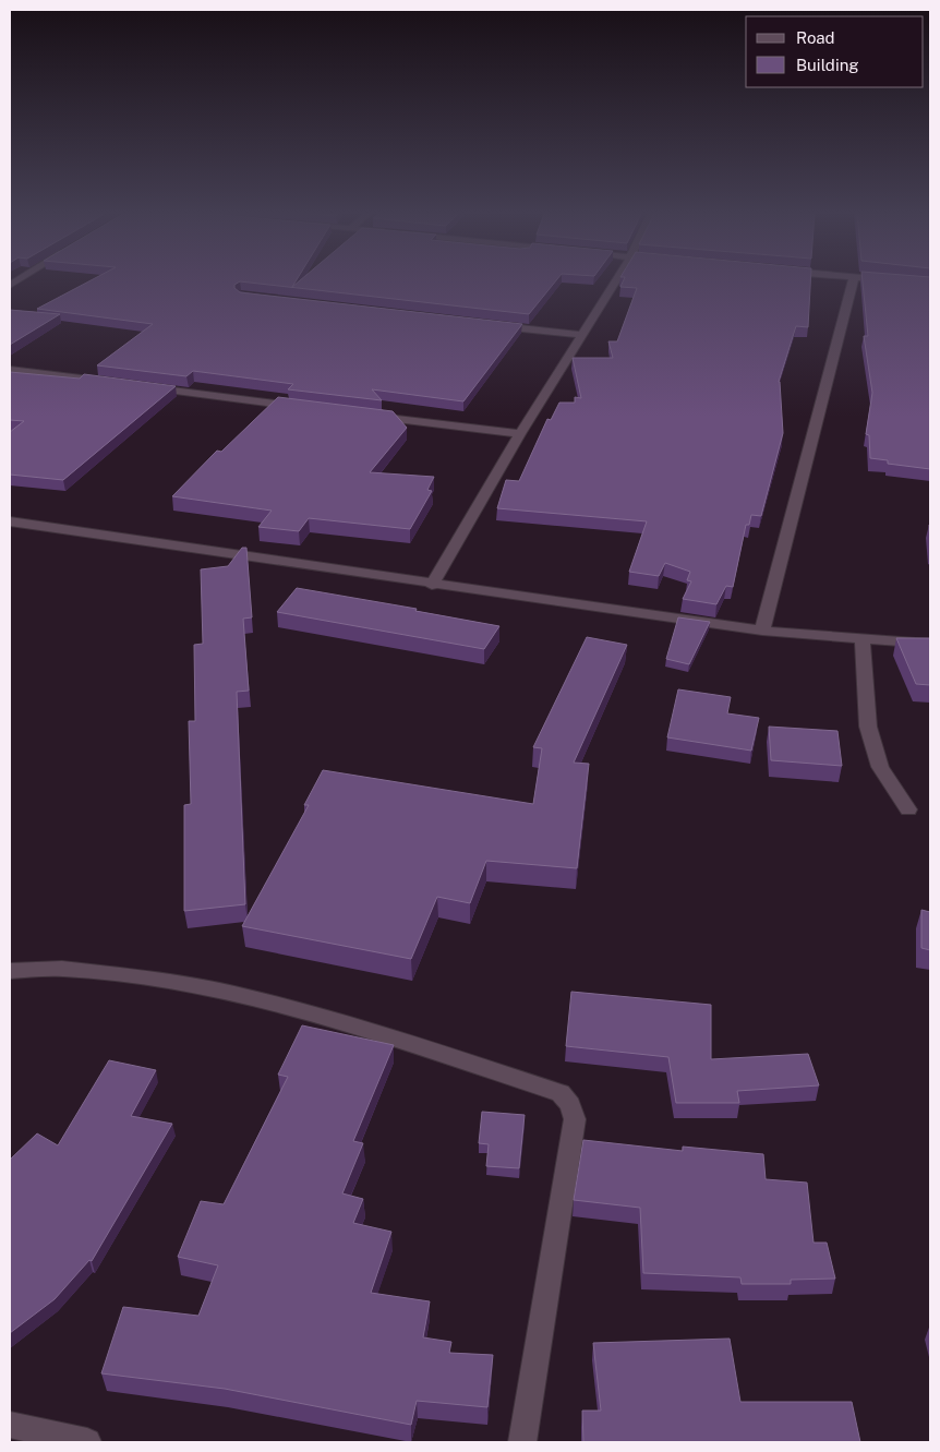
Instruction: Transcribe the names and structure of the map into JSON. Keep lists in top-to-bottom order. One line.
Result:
{"legend":["Road","Building"]}
